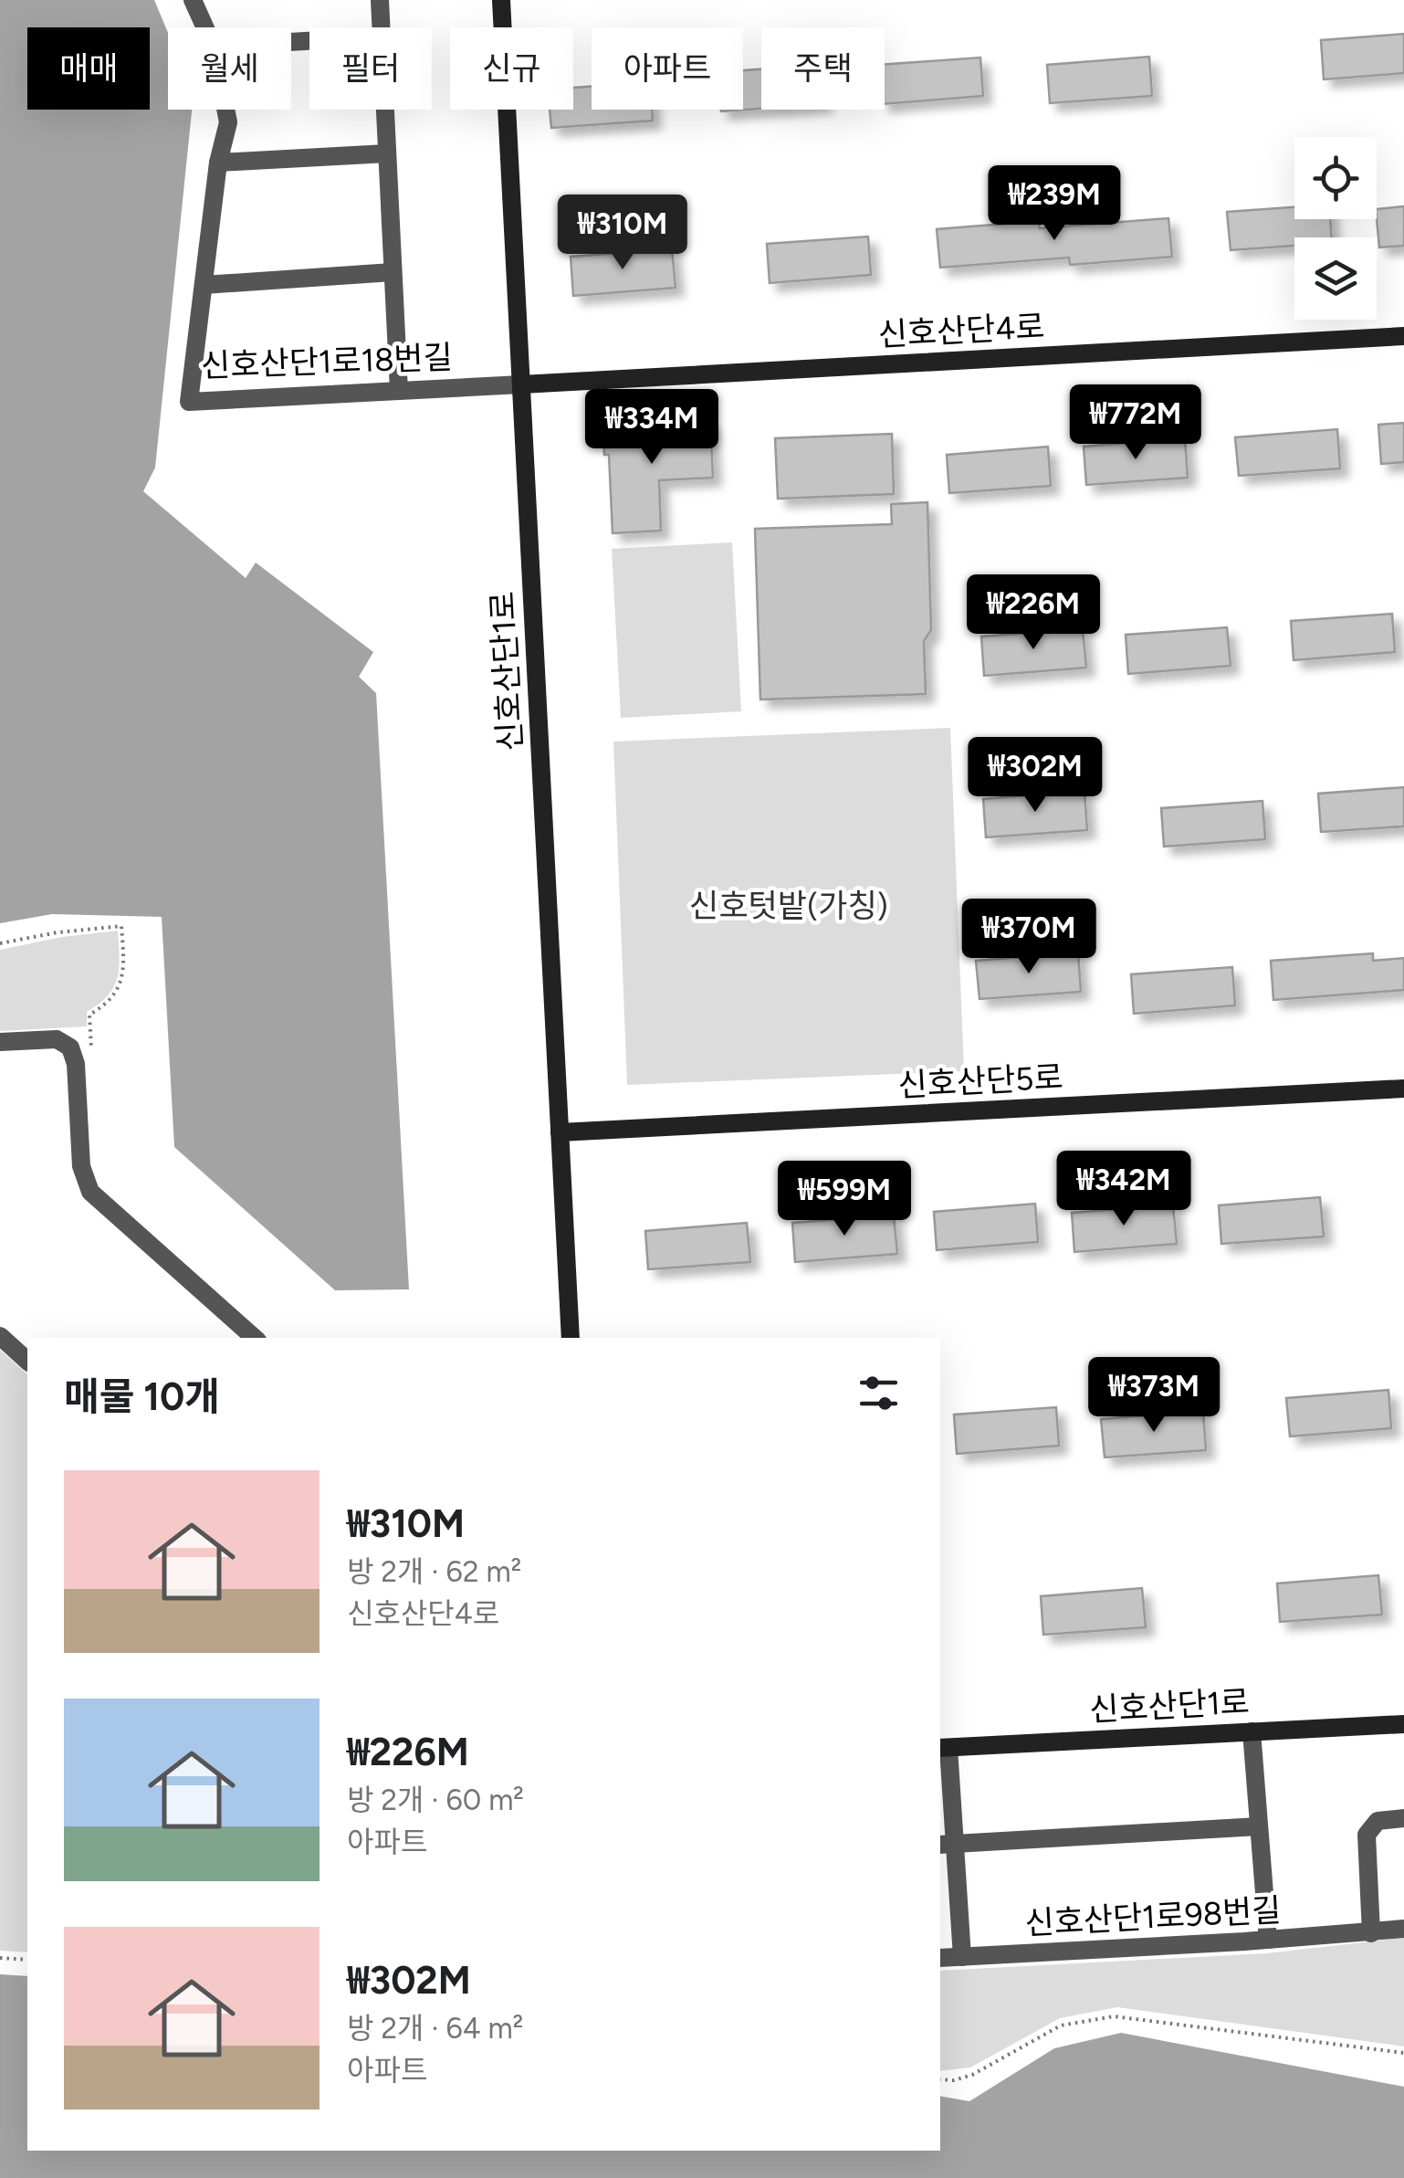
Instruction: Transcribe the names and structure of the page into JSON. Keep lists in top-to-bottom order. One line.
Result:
{"streets":{"main road":["신호산단4로","신호산단1로","신호산단5로"],"street":["신호산단1로18번길","신호산단1로98번길"]},"crossings":[["신호산단4로","신호산단1로18번길"],["신호산단4로","신호산단1로"],["신호산단1로18번길","신호산단1로"],["신호산단1로","신호산단5로"]],"parks":["신호텃밭(가칭)"],"page":{"chip":["매매","월세","필터","신규","아파트","주택"],"price":["₩239M","₩310M","₩772M","₩334M","₩226M","₩302M","₩370M","₩342M","₩599M","₩373M"],"heading":"매물 10개","list":[{"name":"₩310M","note":"방 2개 · 62 m² · 신호산단4로"},{"name":"₩226M","note":"방 2개 · 60 m² · 아파트"},{"name":"₩302M","note":"방 2개 · 64 m² · 아파트"}]}}
